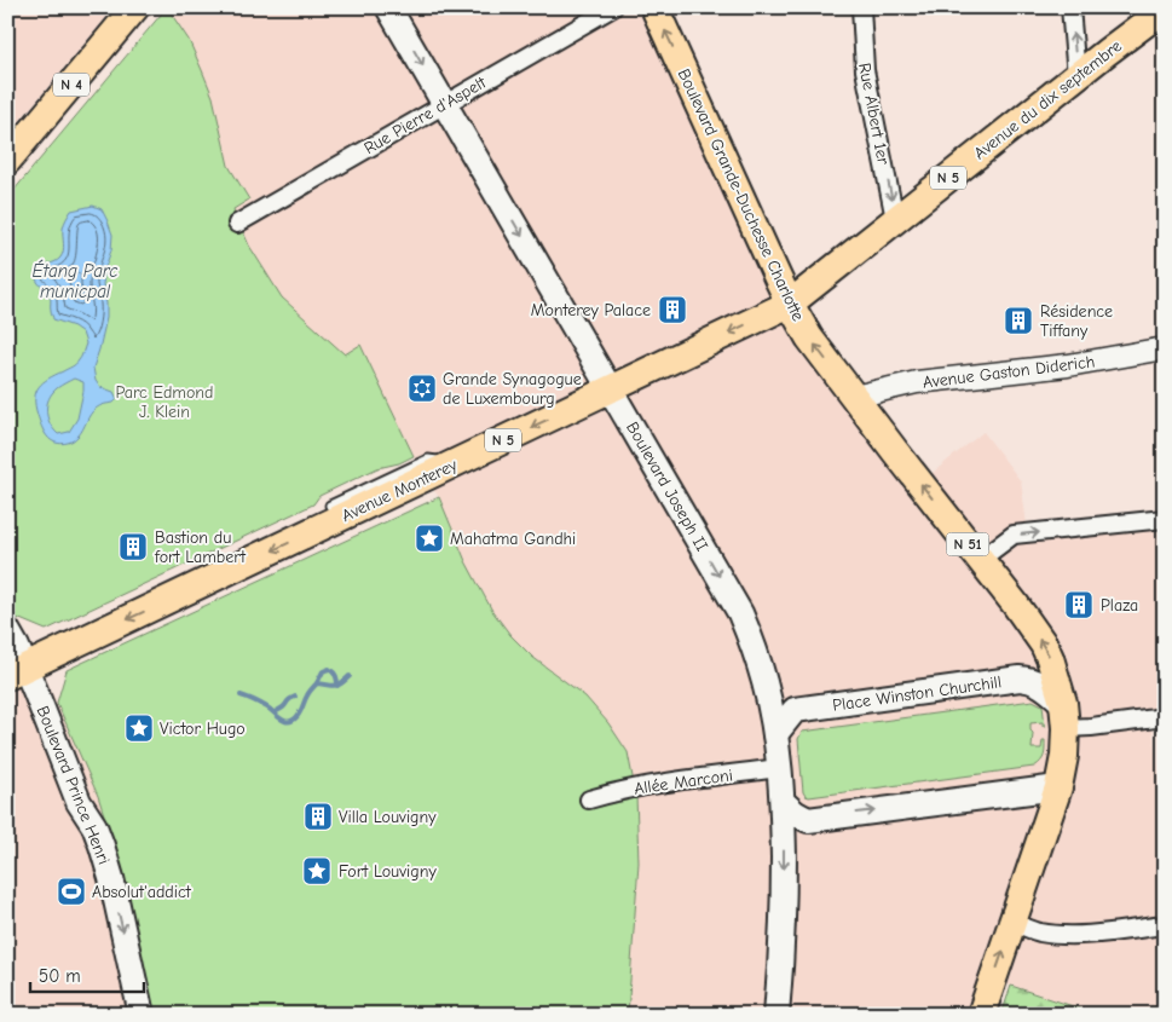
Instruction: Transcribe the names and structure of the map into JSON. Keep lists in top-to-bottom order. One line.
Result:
{"streets":{"main road":["N 4","Avenue du dix septembre","N 5","Boulevard Grande-Duchesse Charlotte","Boulevard Joseph II","Avenue Monterey","N 51","Place Winston Churchill","Boulevard Prince Henri"],"street":["Rue Albert 1er","Rue Pierre d'Aspelt","Avenue Gaston Diderich","Allée Marconi"]},"crossings":[["Avenue du dix septembre","Rue Albert 1er"],["Avenue du dix septembre","Boulevard Grande-Duchesse Charlotte"],["Avenue du dix septembre","Avenue Monterey"],["Rue Pierre d'Aspelt","Boulevard Joseph II"],["Boulevard Grande-Duchesse Charlotte","Avenue Gaston Diderich"],["Boulevard Grande-Duchesse Charlotte","Avenue Monterey"],["Boulevard Grande-Duchesse Charlotte","Place Winston Churchill"],["Boulevard Joseph II","Avenue Monterey"],["Boulevard Joseph II","Place Winston Churchill"],["Boulevard Joseph II","Allée Marconi"],["Avenue Monterey","Boulevard Prince Henri"]],"one_way":["Rue Albert 1er","Boulevard Grande-Duchesse Charlotte","Boulevard Joseph II","Avenue Monterey","Boulevard Prince Henri"],"water":["Étang Parc municpal"],"parks":["Parc Edmond J. Klein"],"places":{"building":["Monterey Palace","Résidence Tiffany","Bastion du fort Lambert","Plaza","Villa Louvigny"],"synagogue":["Grande Synagogue de Luxembourg"],"place":["Mahatma Gandhi","Victor Hugo","Fort Louvigny"],"sports":["Absolut'addict"]},"scale_bar":"50 m"}
